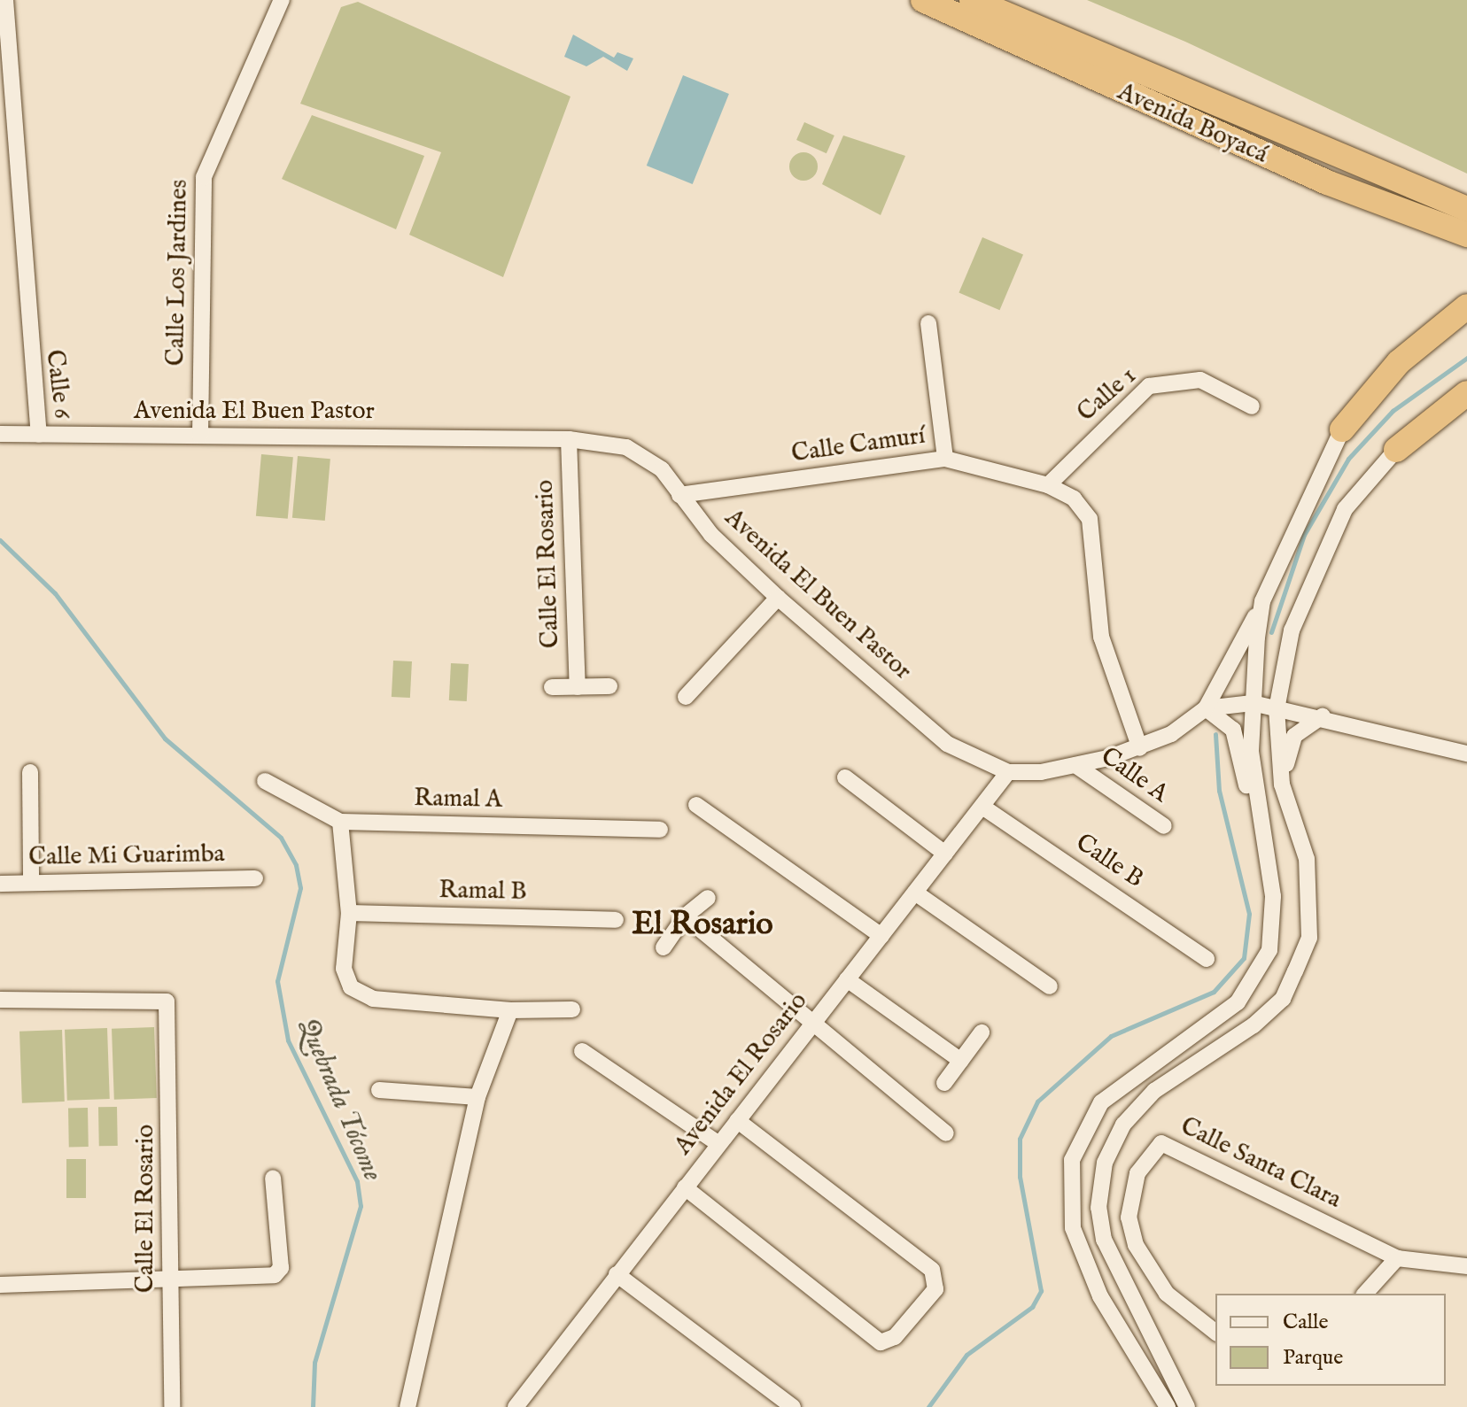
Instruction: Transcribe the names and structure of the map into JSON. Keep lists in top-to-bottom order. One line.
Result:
{"streets":{"highway":["Avenida Boyacá"],"street":["Calle Los Jardines","Calle 6","Calle 1","Avenida El Buen Pastor","Calle Camurí","Calle El Rosario","Calle A","Ramal A","Calle Mi Guarimba","Calle B","Ramal B","Avenida El Rosario","Calle Santa Clara"]},"crossings":[["Calle Los Jardines","Avenida El Buen Pastor"],["Calle 6","Avenida El Buen Pastor"],["Calle 1","Calle Camurí"],["Avenida El Buen Pastor","Calle Camurí"],["Avenida El Buen Pastor","Calle El Rosario"],["Avenida El Buen Pastor","Avenida El Rosario"],["Calle B","Avenida El Rosario"]],"districts":["El Rosario"],"water":["Quebrada Tócome"],"legend":["Calle","Parque"]}
